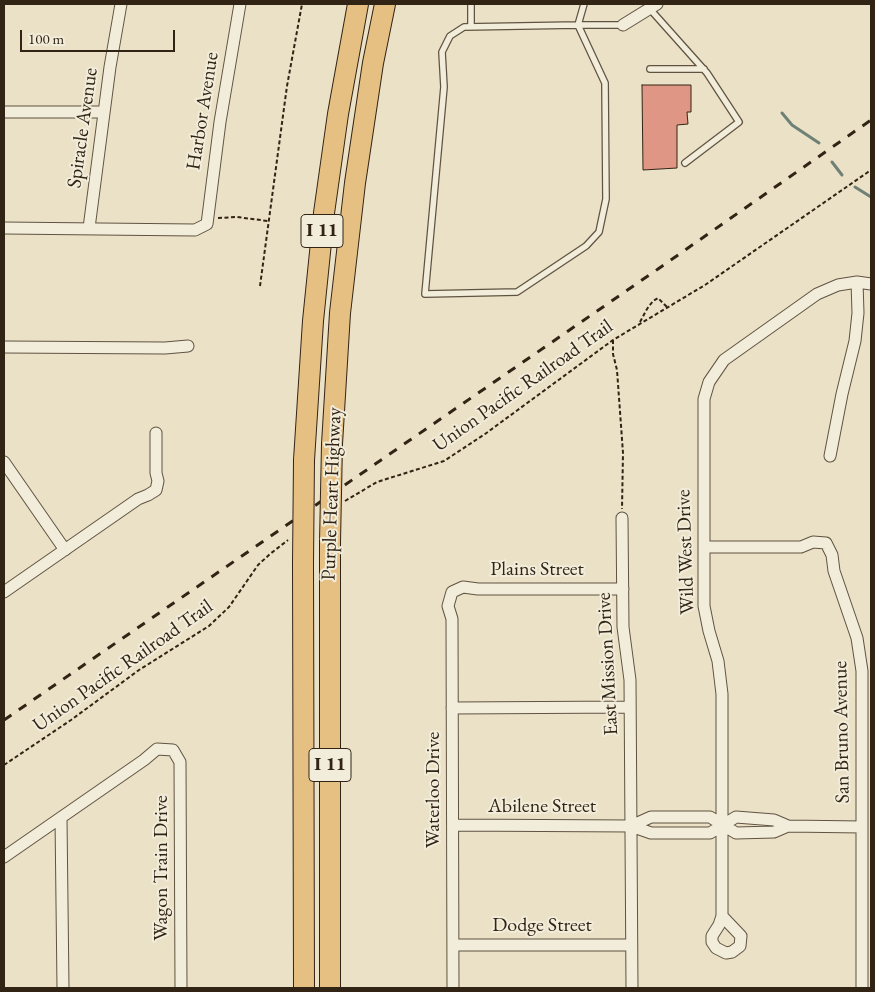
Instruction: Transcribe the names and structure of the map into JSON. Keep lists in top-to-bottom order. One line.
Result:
{"streets":{"highway":["I 11","Purple Heart Highway"],"street":["Harbor Avenue","Spiracle Avenue","Wild West Drive","Plains Street","East Mission Drive","San Bruno Avenue","Waterloo Drive","Abilene Street","Wagon Train Drive","Dodge Street"],"path":["Union Pacific Railroad Trail"]},"crossings":[["Wild West Drive","San Bruno Avenue"],["Wild West Drive","Abilene Street"],["Plains Street","East Mission Drive"],["Plains Street","Waterloo Drive"],["East Mission Drive","Abilene Street"],["East Mission Drive","Dodge Street"],["Waterloo Drive","Abilene Street"],["Waterloo Drive","Dodge Street"]],"scale_bar":"100 m"}
